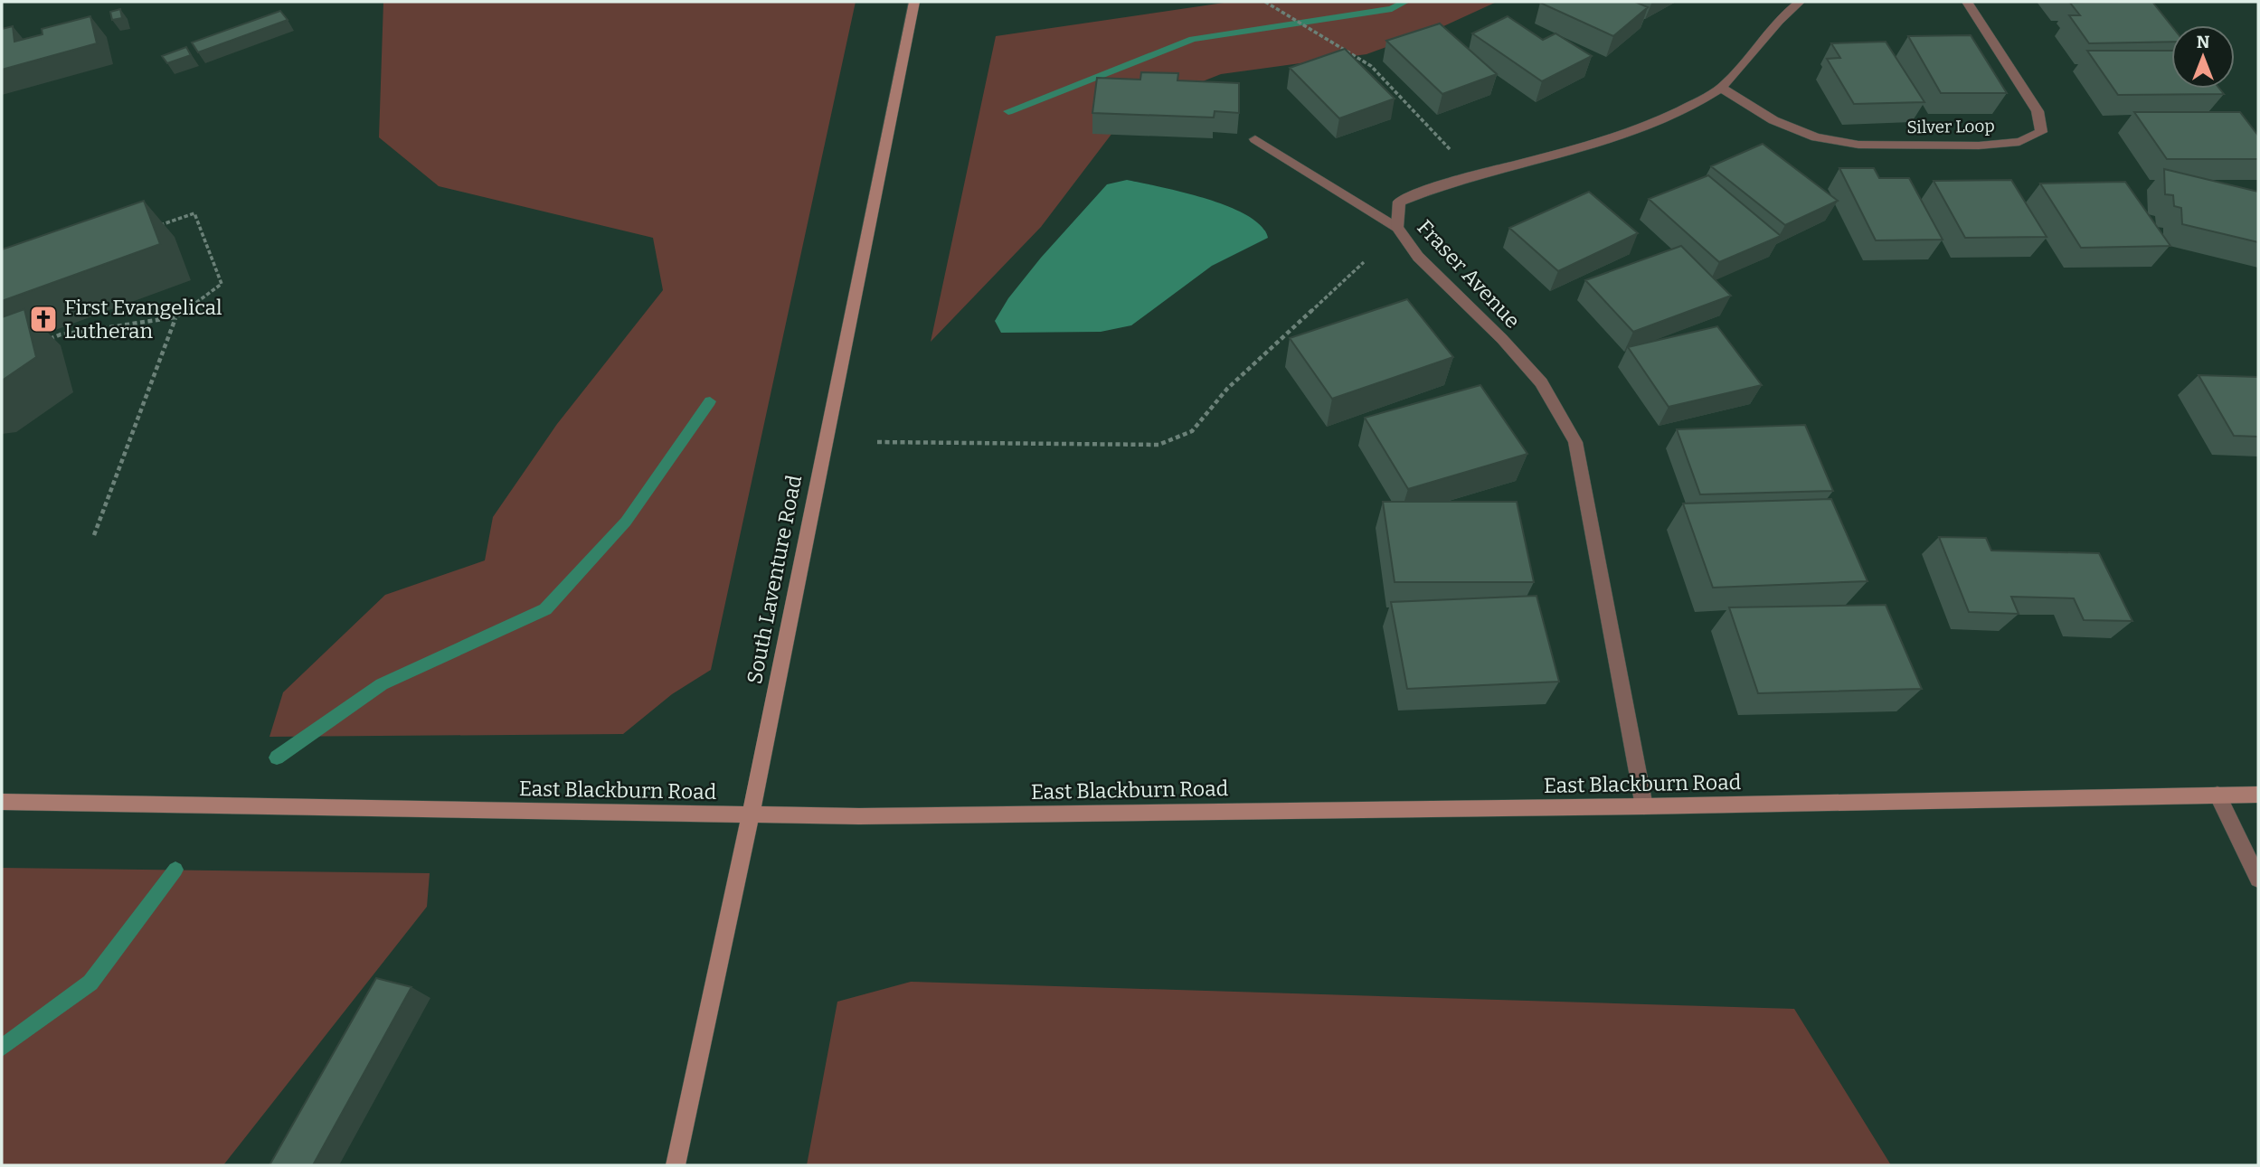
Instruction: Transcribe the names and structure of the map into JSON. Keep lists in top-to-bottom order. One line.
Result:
{"streets":{"street":["Silver Loop","Fraser Avenue","South Laventure Road","East Blackburn Road"]},"crossings":[["Silver Loop","Fraser Avenue"],["Fraser Avenue","East Blackburn Road"],["South Laventure Road","East Blackburn Road"]],"places":{"church":["First Evangelical Lutheran"]},"north":"top"}
